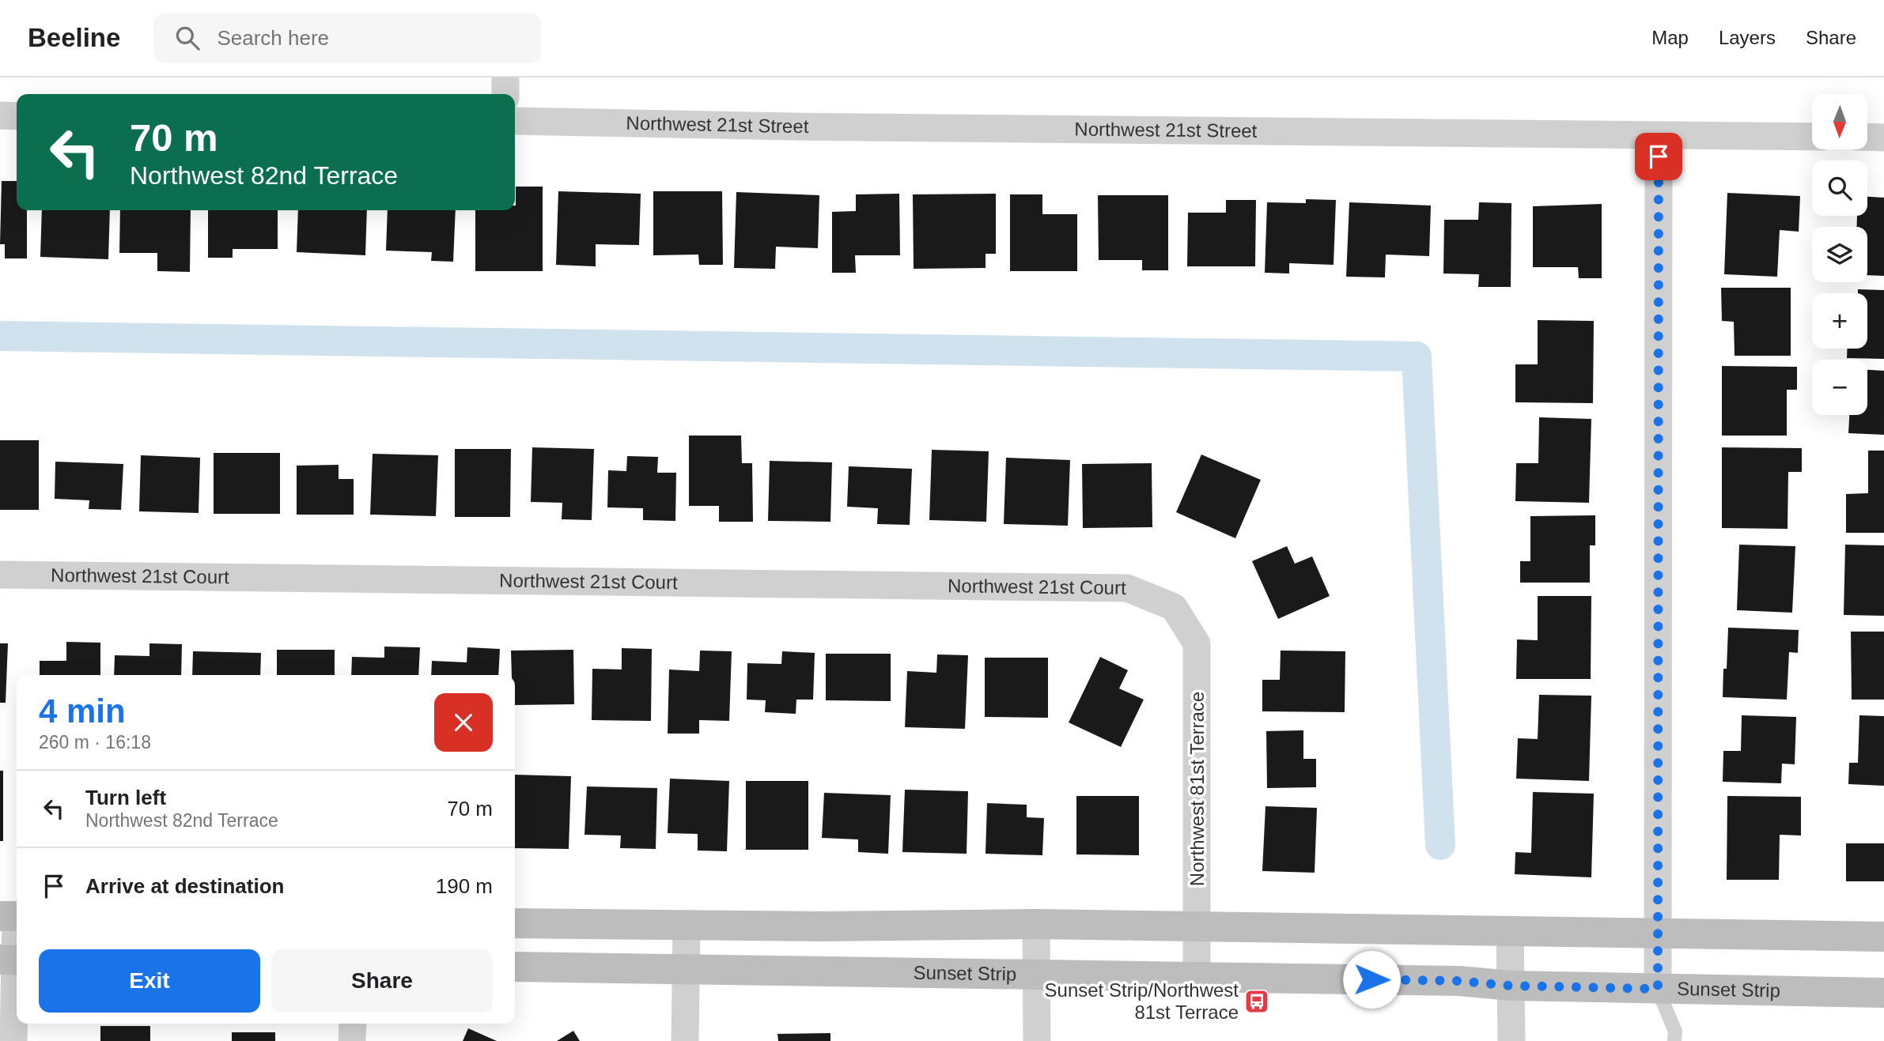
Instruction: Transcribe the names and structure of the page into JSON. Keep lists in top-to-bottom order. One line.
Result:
{"streets":{"street":["Northwest 21st Street","Northwest 21st Court","Northwest 81st Terrace","Sunset Strip"]},"crossings":[["Northwest 21st Court","Northwest 81st Terrace"],["Northwest 81st Terrace","Sunset Strip"]],"places":{"bus stop":["Sunset Strip/Northwest 81st Terrace"]},"north":"bottom","page":{"header":"Beeline","search":"Search here","nav":["Map","Layers","Share"],"map_buttons":["+","−"],"turn":["70 m","Northwest 82nd Terrace"],"heading":["4 min","260 m · 16:18"],"list":[{"name":"Turn left","note":"Northwest 82nd Terrace","value":"70 m"},{"name":"Arrive at destination","value":"190 m"}],"buttons":["Exit","Share"]}}
